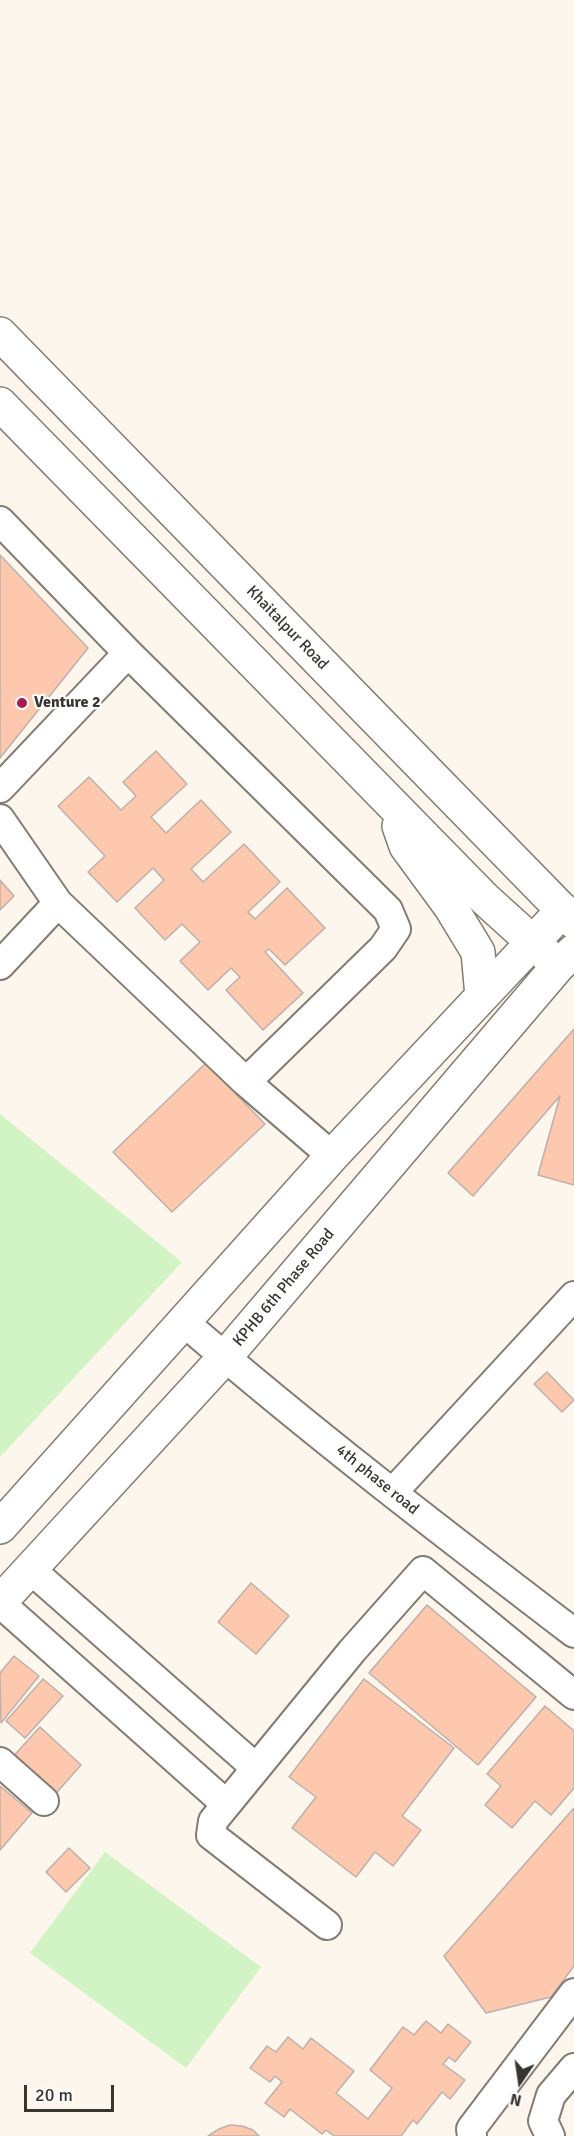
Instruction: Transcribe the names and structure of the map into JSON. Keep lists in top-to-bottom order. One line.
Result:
{"streets":{"street":["Khaitalpur Road","KPHB 6th Phase Road","4th phase road"]},"crossings":[["KPHB 6th Phase Road","4th phase road"]],"places":["Venture 2"],"scale_bar":"20 m","north":"bottom"}
